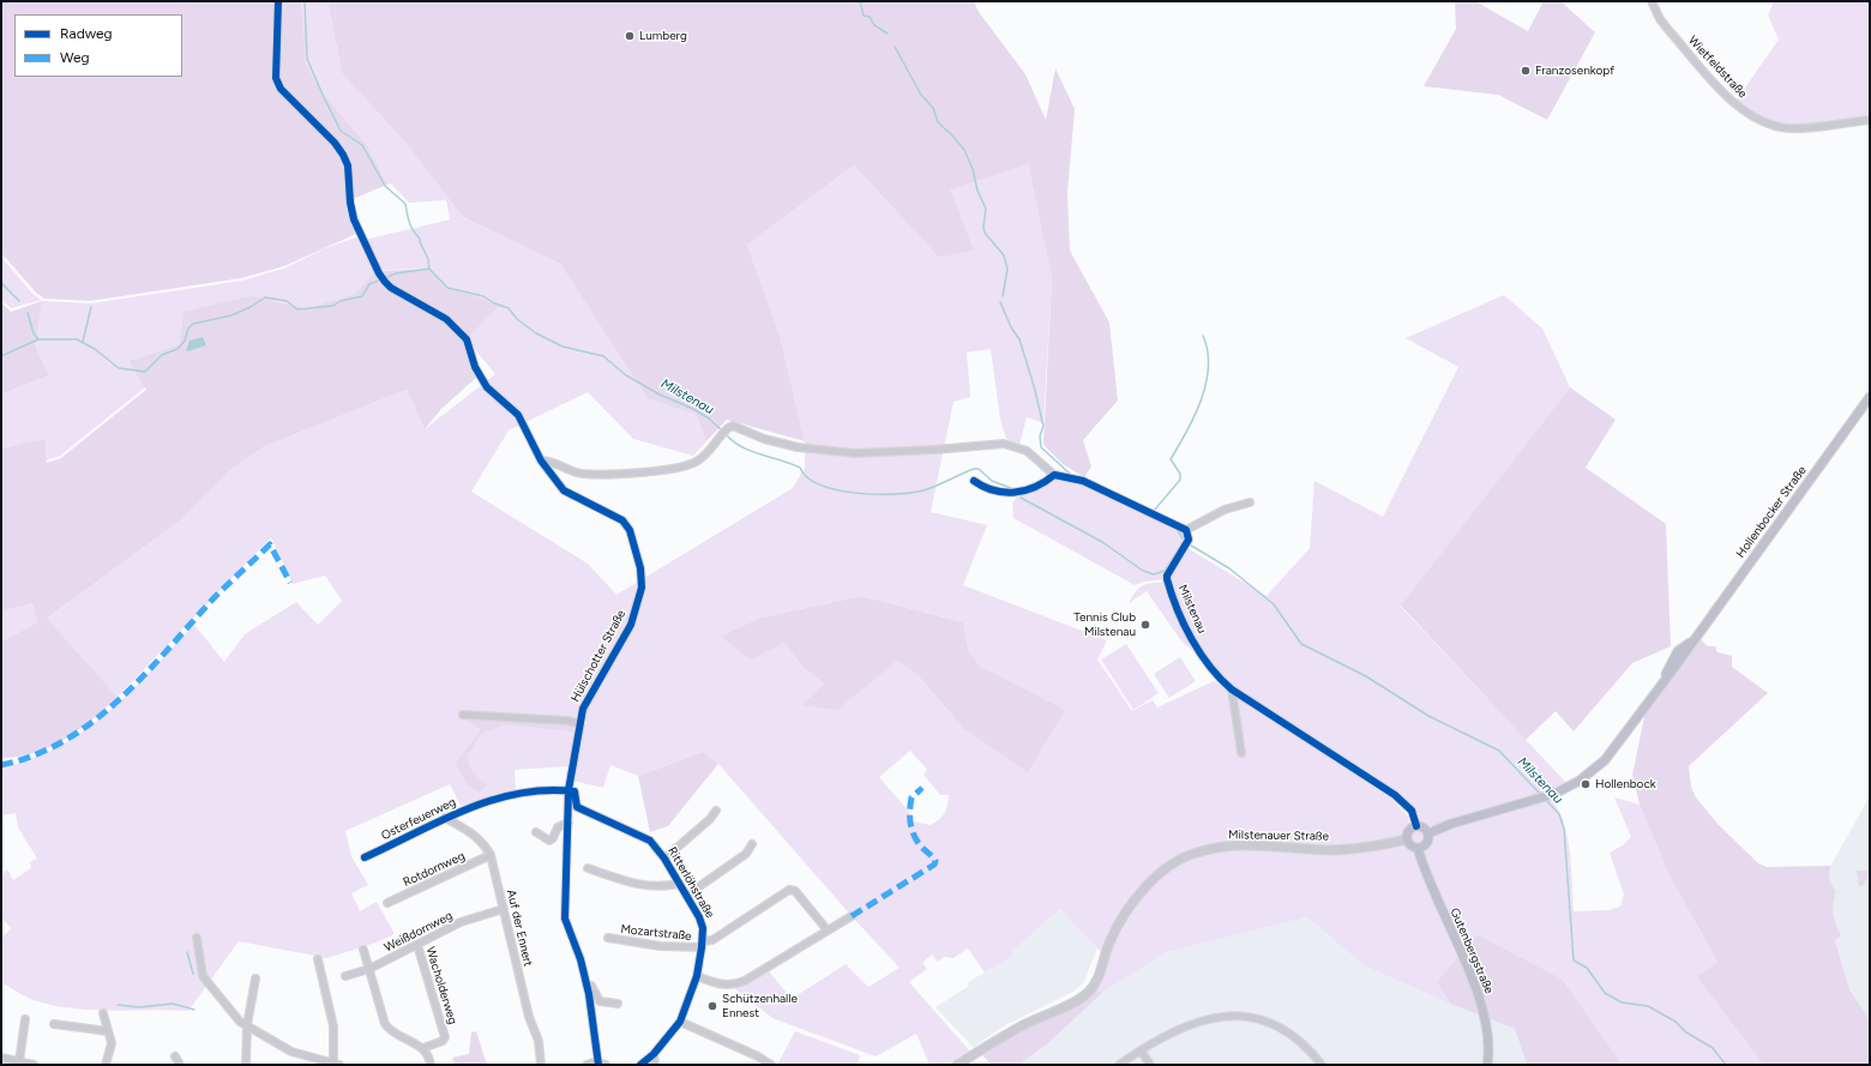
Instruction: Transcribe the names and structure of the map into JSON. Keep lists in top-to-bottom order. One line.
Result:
{"streets":{"main road":["Hollenbocker Straße","Gutenbergstraße"],"street":["Wietfeldstraße","Milstenau","Hülschotter Straße","Osterfeuerweg","Milstenauer Straße","Rotdornweg","Ritterlöhstraße","Auf der Ennert","Weißdornweg","Mozartstraße","Wacholderweg"]},"crossings":[["Hollenbocker Straße","Milstenau"],["Hollenbocker Straße","Milstenauer Straße"],["Hollenbocker Straße","Gutenbergstraße"],["Milstenau","Milstenauer Straße"],["Milstenau","Gutenbergstraße"],["Hülschotter Straße","Osterfeuerweg"],["Hülschotter Straße","Ritterlöhstraße"],["Osterfeuerweg","Ritterlöhstraße"],["Osterfeuerweg","Auf der Ennert"],["Milstenauer Straße","Gutenbergstraße"],["Rotdornweg","Auf der Ennert"],["Ritterlöhstraße","Mozartstraße"],["Auf der Ennert","Weißdornweg"],["Weißdornweg","Wacholderweg"]],"water":["Milstenau"],"places":["Lumberg","Franzosenkopf","Tennis Club Milstenau","Hollenbock","Schützenhalle Ennest"],"legend":["Radweg","Weg"]}
